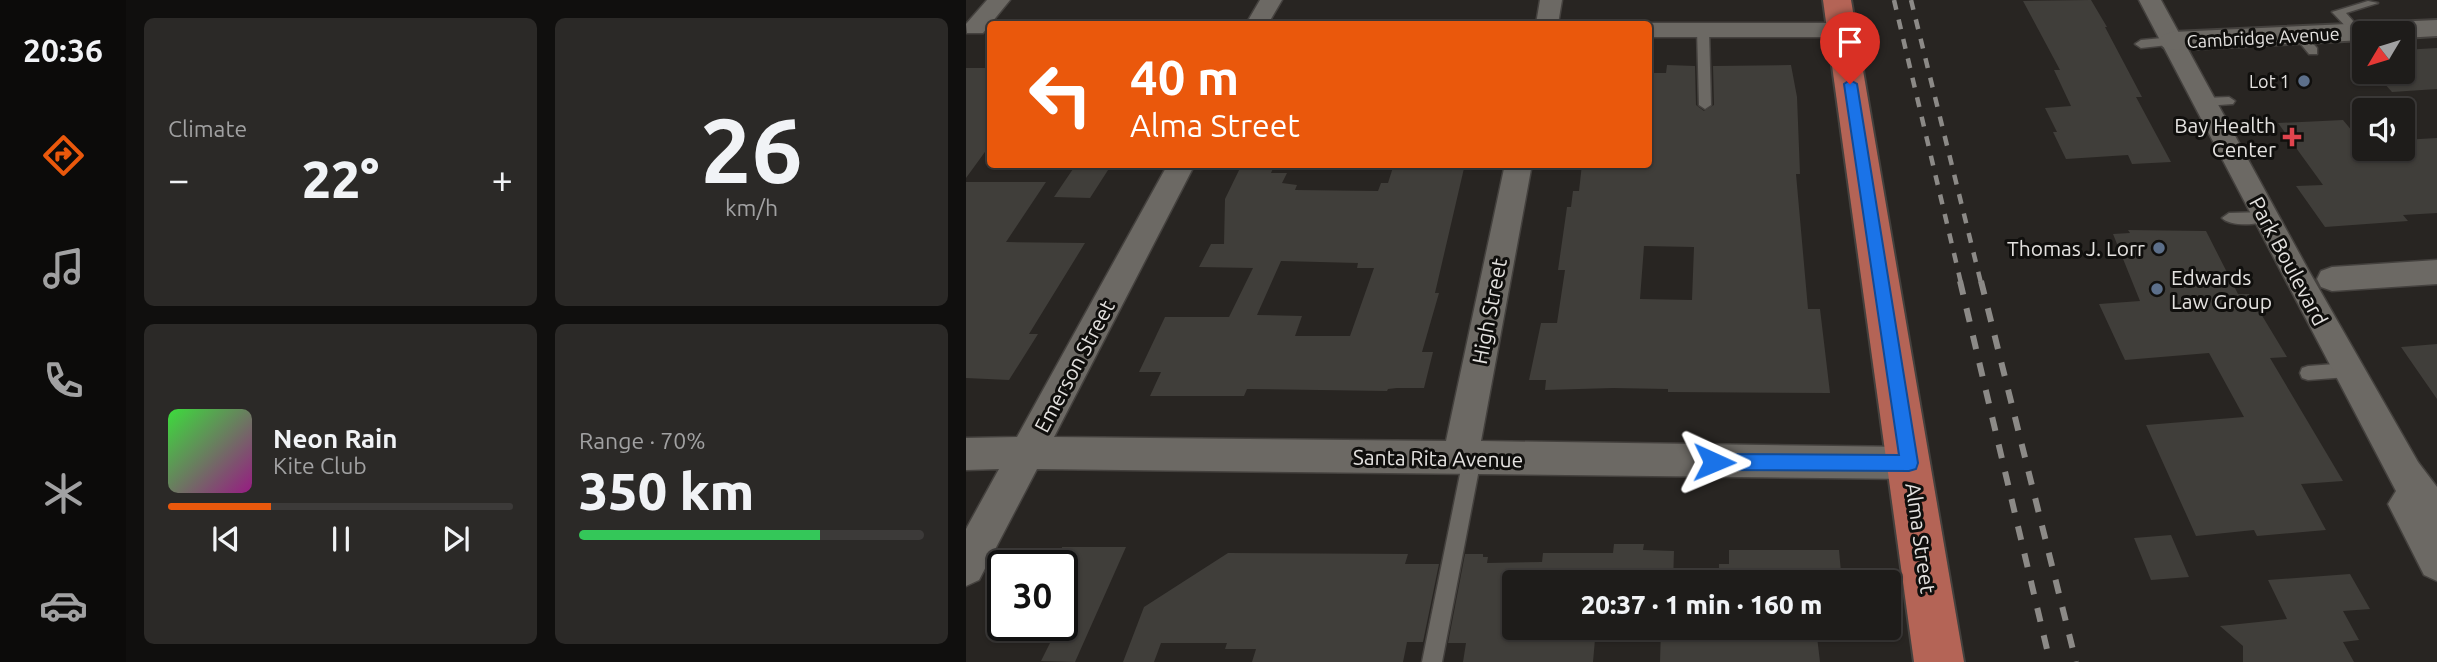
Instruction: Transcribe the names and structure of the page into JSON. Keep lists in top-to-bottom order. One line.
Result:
{"streets":{"main road":["Alma Street"],"street":["Cambridge Avenue","Park Boulevard","High Street","Emerson Street","Santa Rita Avenue"]},"crossings":[["Cambridge Avenue","Park Boulevard"],["High Street","Santa Rita Avenue"],["Emerson Street","Santa Rita Avenue"],["Santa Rita Avenue","Alma Street"]],"places":{"other":["Lot 1","Thomas J. Lorr","Edwards Law Group"],"health":["Bay Health Center"]},"north":"bottom left","page":{"tabs":"20:36","tile":["Climate",["26","km/h"],["Range · 70%","350 km"]],"turn":["40 m","Alma Street"],"heat":["−","22°","+"],"song":["Neon Rain","Kite Club"],"limit":"30","trip":"20:37 · 1 min · 160 m"}}
